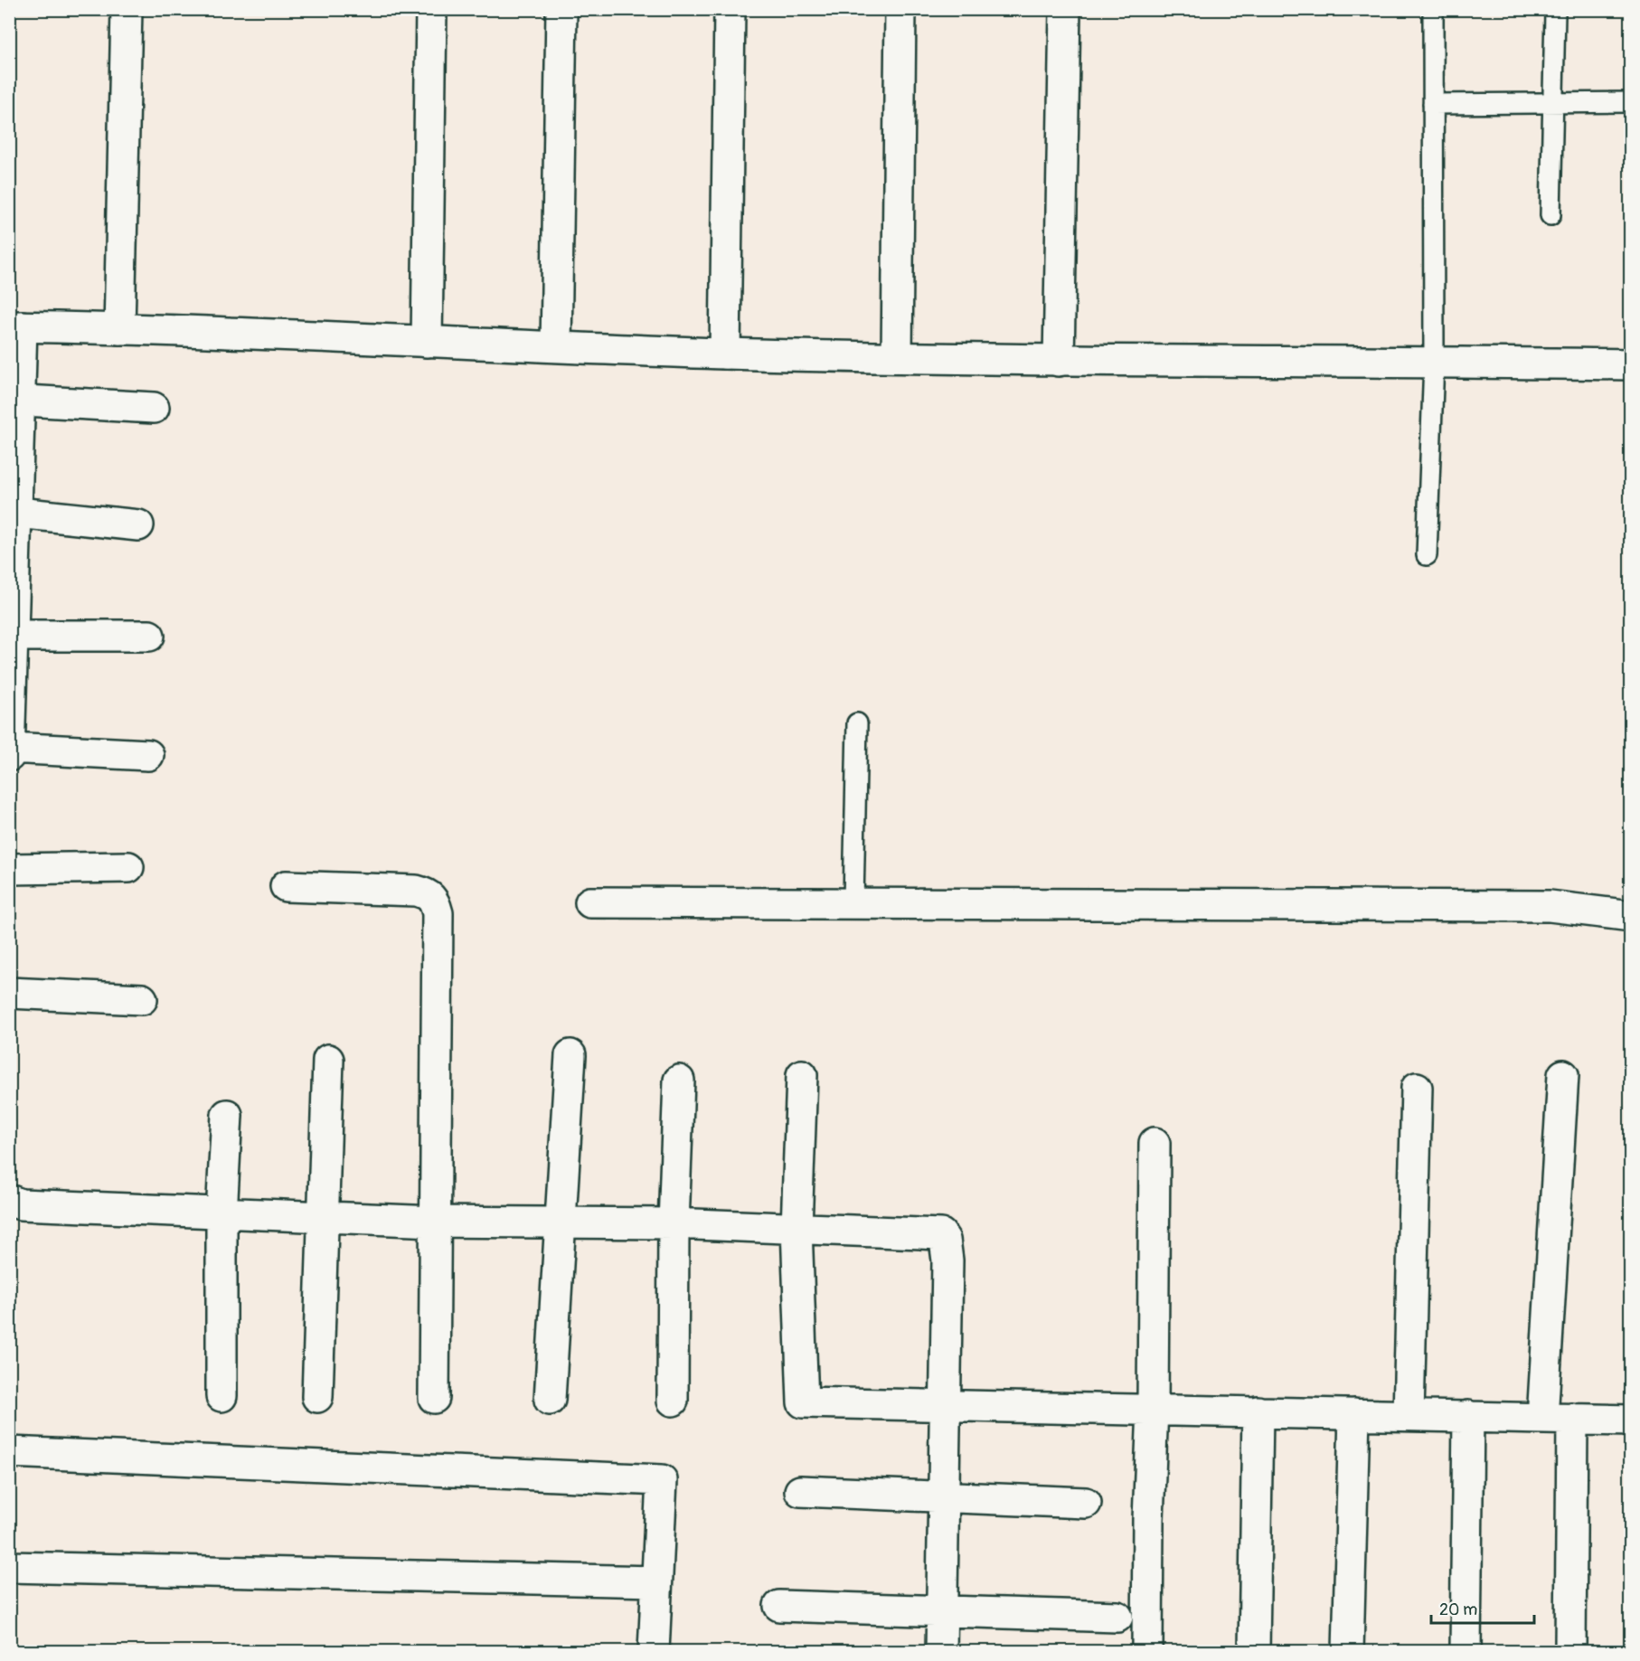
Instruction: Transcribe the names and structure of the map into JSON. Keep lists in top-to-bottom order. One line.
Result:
{"scale_bar":"20 m"}
